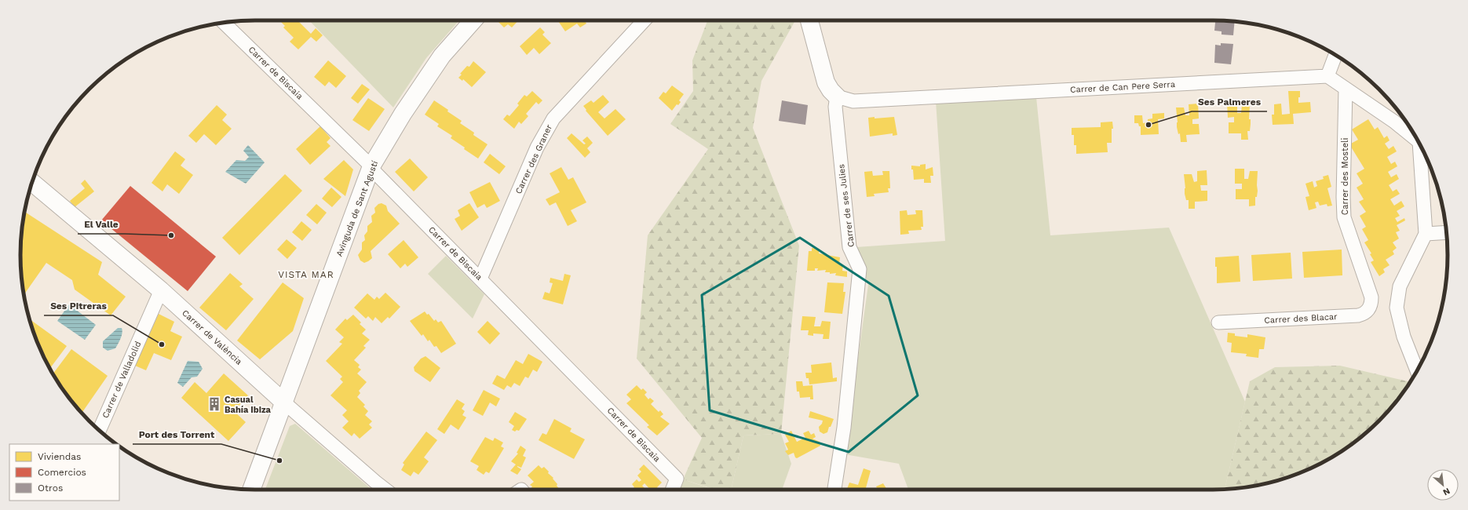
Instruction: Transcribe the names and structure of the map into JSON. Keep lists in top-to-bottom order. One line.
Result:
{"streets":{"street":["Carrer de Biscaia","Carrer de Can Pere Serra","Carrer des Graner","Carrer des Mosteli","Carrer de ses Julies","Avinguda de Sant Agustí","Carrer des Blacar","Carrer de València","Carrer de Valladolid"]},"crossings":[["Carrer de Biscaia","Carrer des Graner"],["Carrer de Biscaia","Avinguda de Sant Agustí"],["Carrer de Can Pere Serra","Carrer de ses Julies"],["Carrer des Mosteli","Carrer des Blacar"],["Avinguda de Sant Agustí","Carrer de València"],["Carrer de València","Carrer de Valladolid"]],"districts":["VISTA MAR"],"places":{"other":["Ses Palmeres","El Valle","Ses Pitreras","Port des Torrent"],"building":["Casual Bahía Ibiza"]},"legend":["Viviendas","Comercios","Otros"],"north":"bottom right"}
